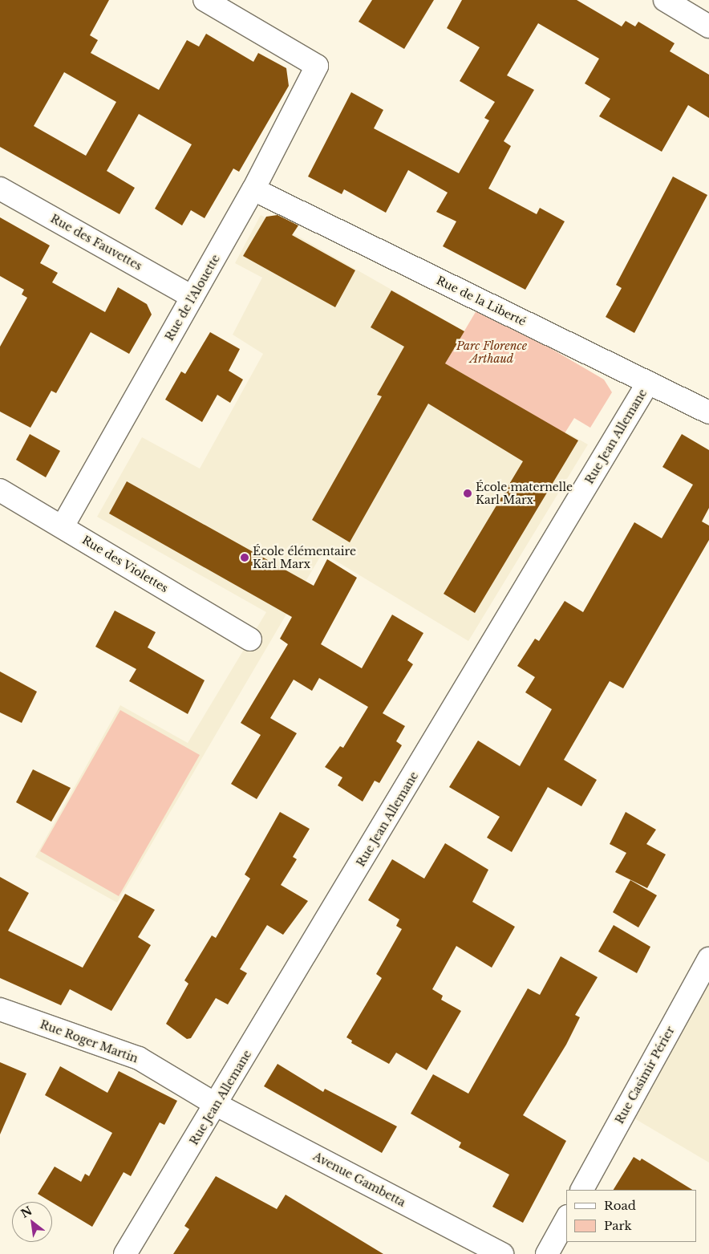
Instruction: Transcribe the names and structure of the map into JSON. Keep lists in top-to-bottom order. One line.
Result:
{"streets":{"street":["Rue des Fauvettes","Rue de l'Alouette","Rue de la Liberté","Rue Jean Allemane","Rue des Violettes","Rue Roger Martin","Rue Casimir Périer","Avenue Gambetta"]},"crossings":[["Rue des Fauvettes","Rue de l'Alouette"],["Rue de l'Alouette","Rue de la Liberté"],["Rue de l'Alouette","Rue des Violettes"],["Rue de la Liberté","Rue Jean Allemane"],["Rue Jean Allemane","Rue Roger Martin"],["Rue Jean Allemane","Avenue Gambetta"],["Rue Roger Martin","Avenue Gambetta"]],"parks":["Parc Florence Arthaud"],"places":["École maternelle Karl Marx","École élémentaire Karl Marx"],"legend":["Road","Park"],"north":"top left"}
